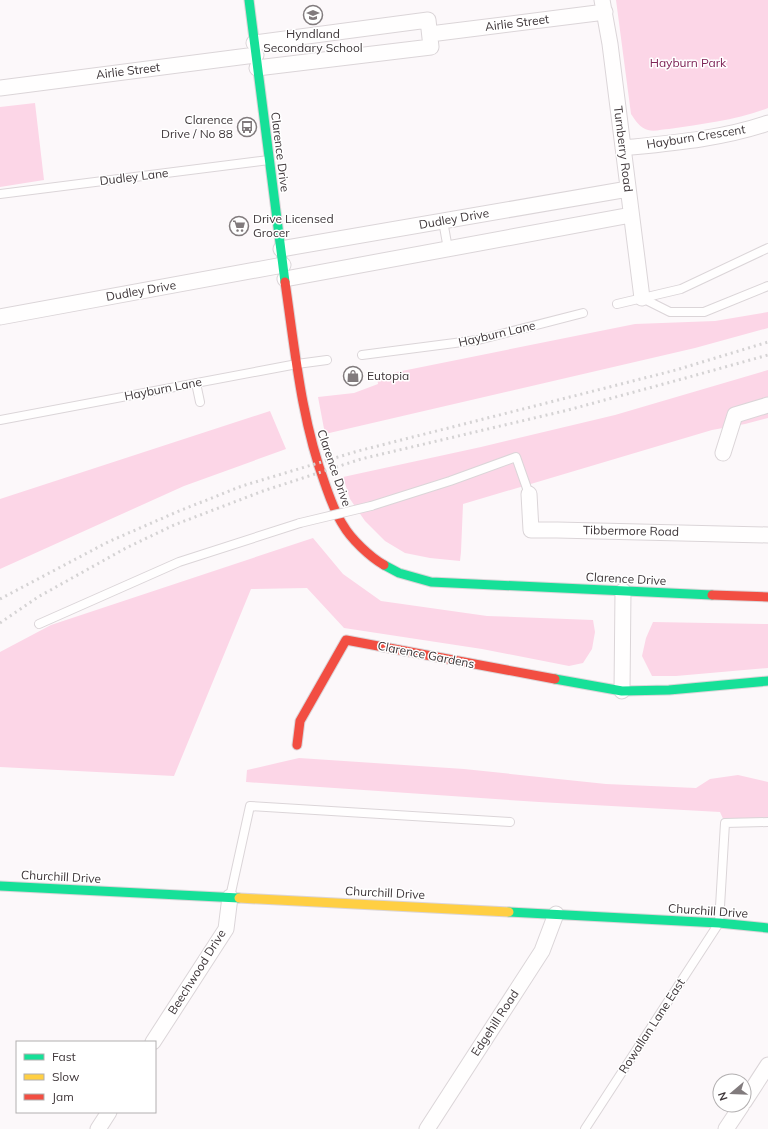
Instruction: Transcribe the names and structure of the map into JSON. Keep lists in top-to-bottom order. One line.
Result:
{"streets":{"street":["Airlie Street","Hayburn Crescent","Turnberry Road","Clarence Drive","Dudley Drive","Tibbermore Road","Clarence Gardens","Churchill Drive","Beechwood Drive","Edgehill Road"],"lane":["Dudley Lane","Hayburn Lane","Rowallan Lane East"]},"crossings":[["Airlie Street","Turnberry Road"],["Airlie Street","Clarence Drive"],["Hayburn Crescent","Turnberry Road"],["Turnberry Road","Dudley Drive"],["Clarence Drive","Dudley Lane"],["Clarence Drive","Dudley Drive"],["Clarence Drive","Hayburn Lane"],["Churchill Drive","Beechwood Drive"],["Churchill Drive","Edgehill Road"],["Churchill Drive","Rowallan Lane East"]],"parks":["Hayburn Park"],"places":{"school or university":["Hyndland Secondary School"],"bus stop":["Clarence Drive / No 88"],"supermarket":["Drive Licensed Grocer"],"shop":["Eutopia"]},"legend":["Fast","Slow","Jam"],"north":"left"}
